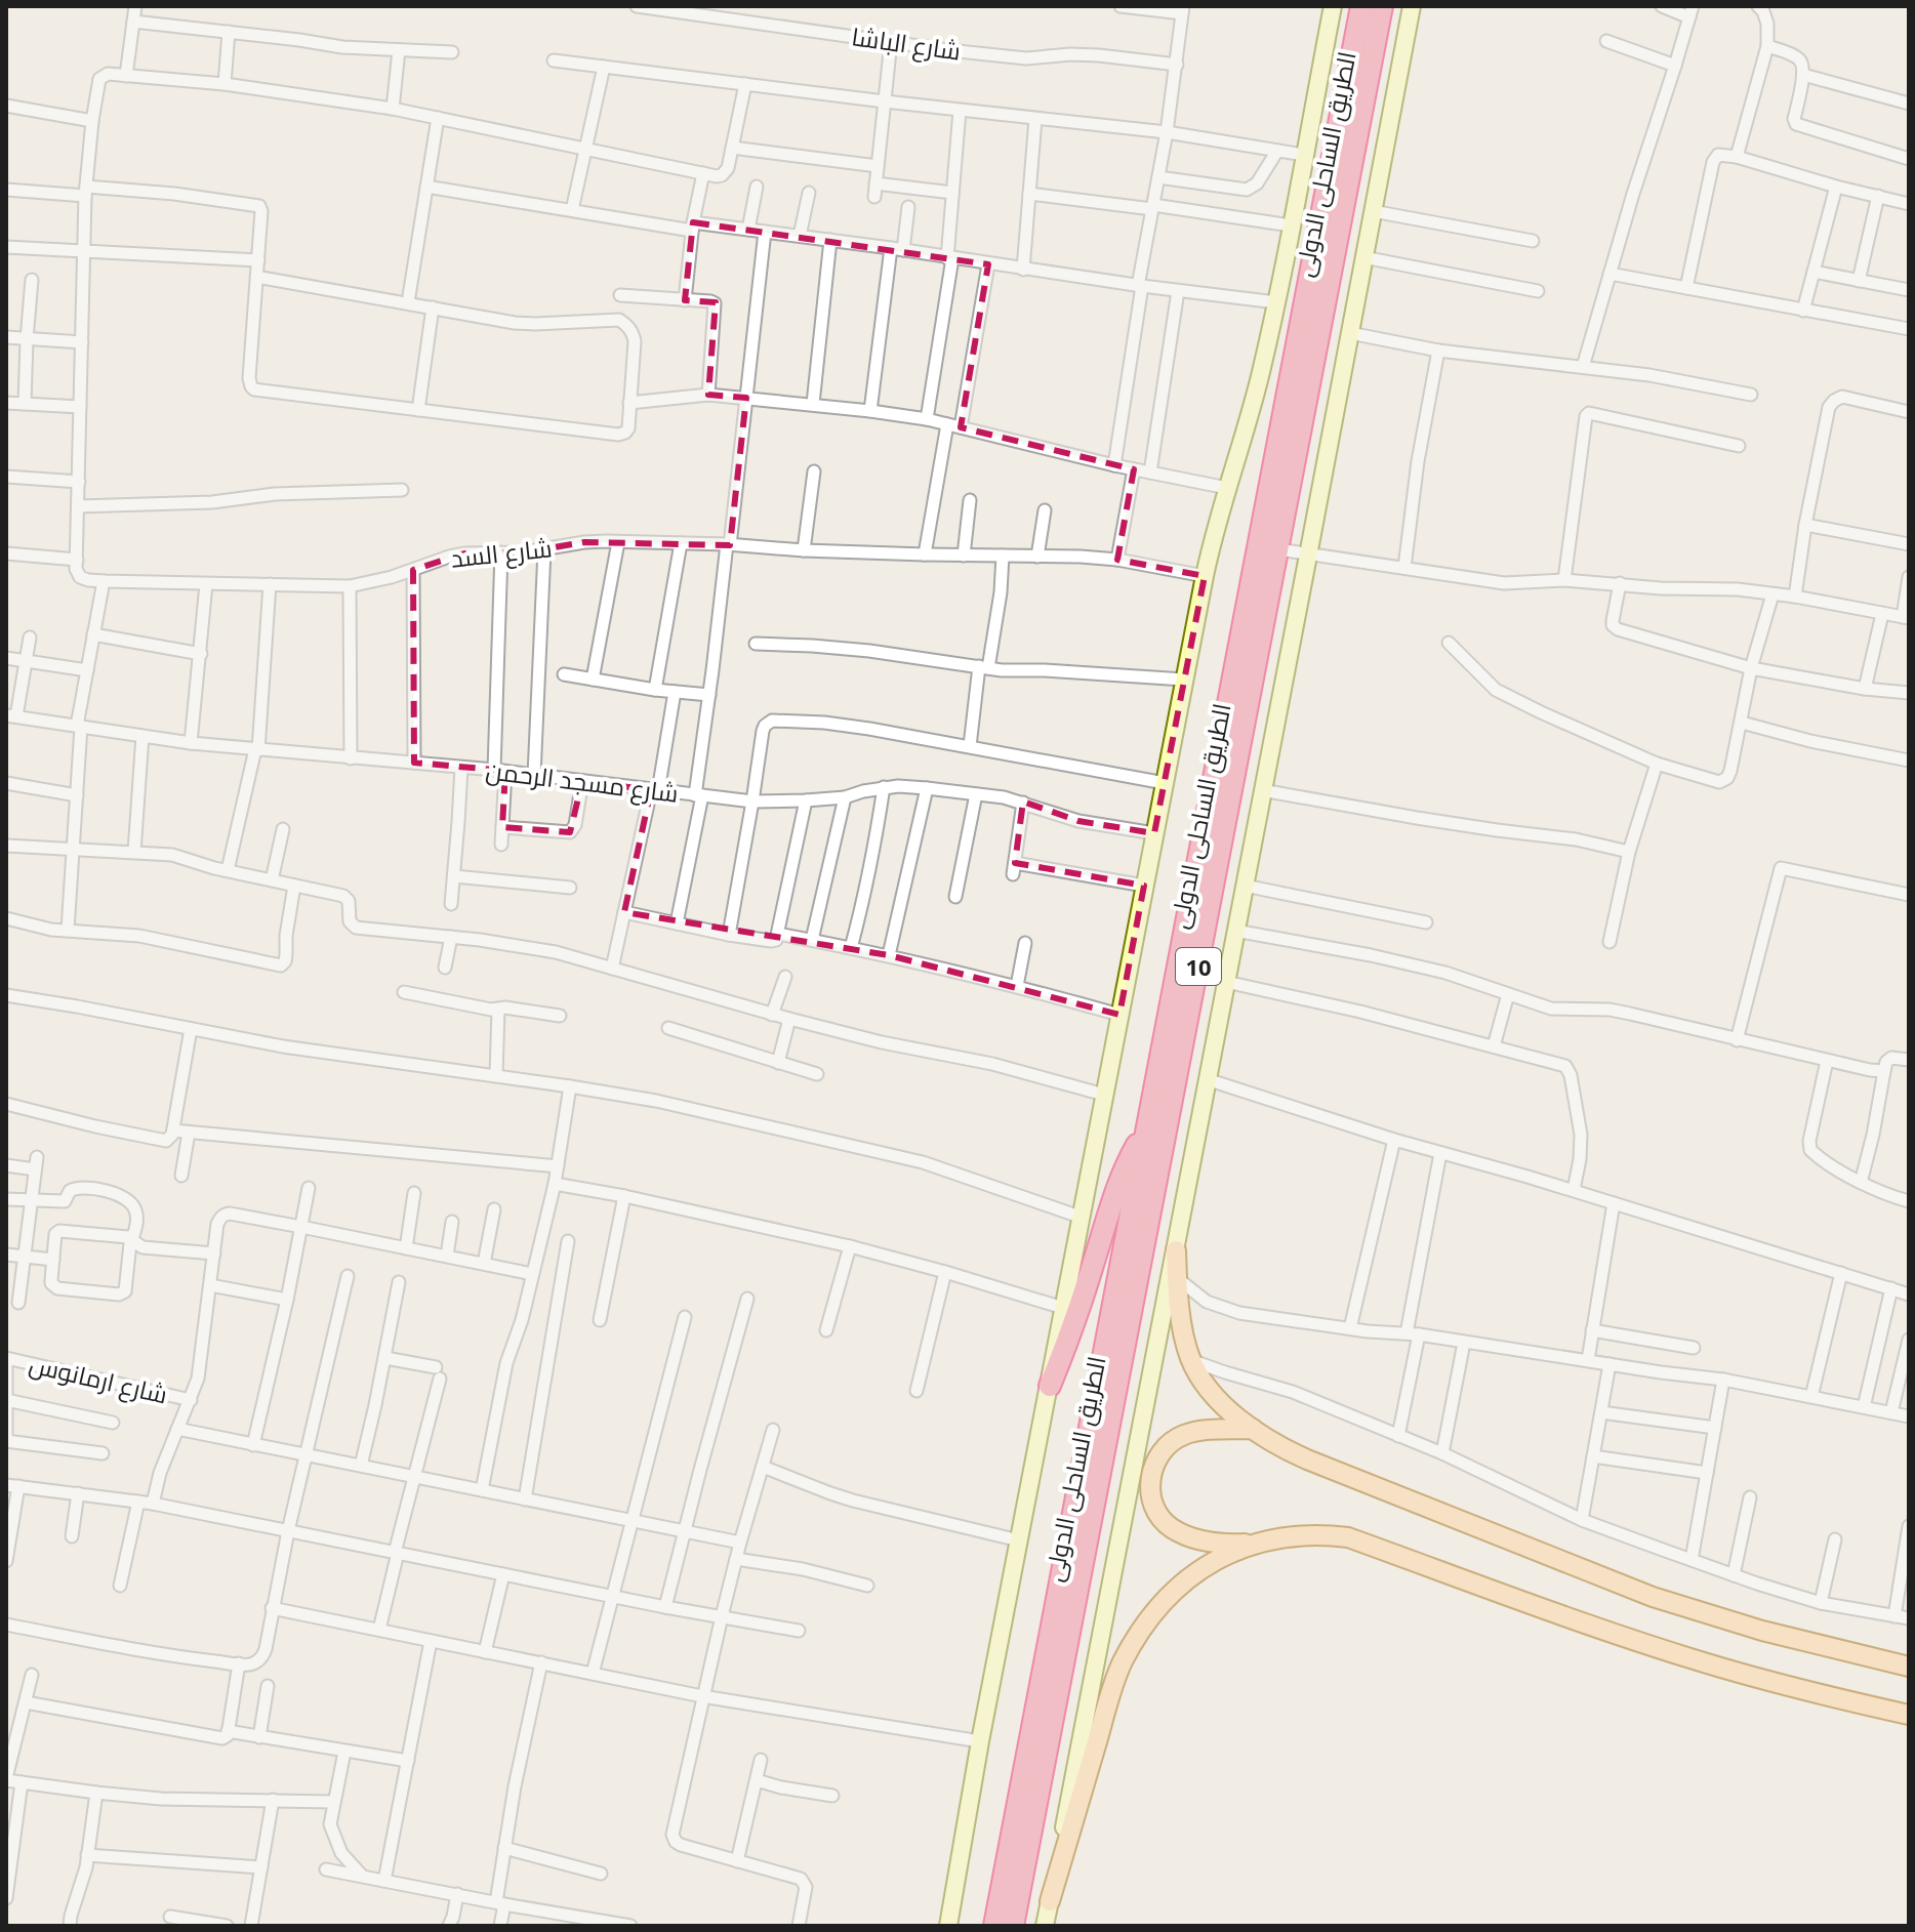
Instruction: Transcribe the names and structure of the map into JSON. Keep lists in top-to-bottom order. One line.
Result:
{"streets":{"highway":["الطريق الساحلى الدولى","10"],"street":["شارع الباشا","شارع السد","شارع مسجد الرحمن","شارع ارمانوس"]}}
